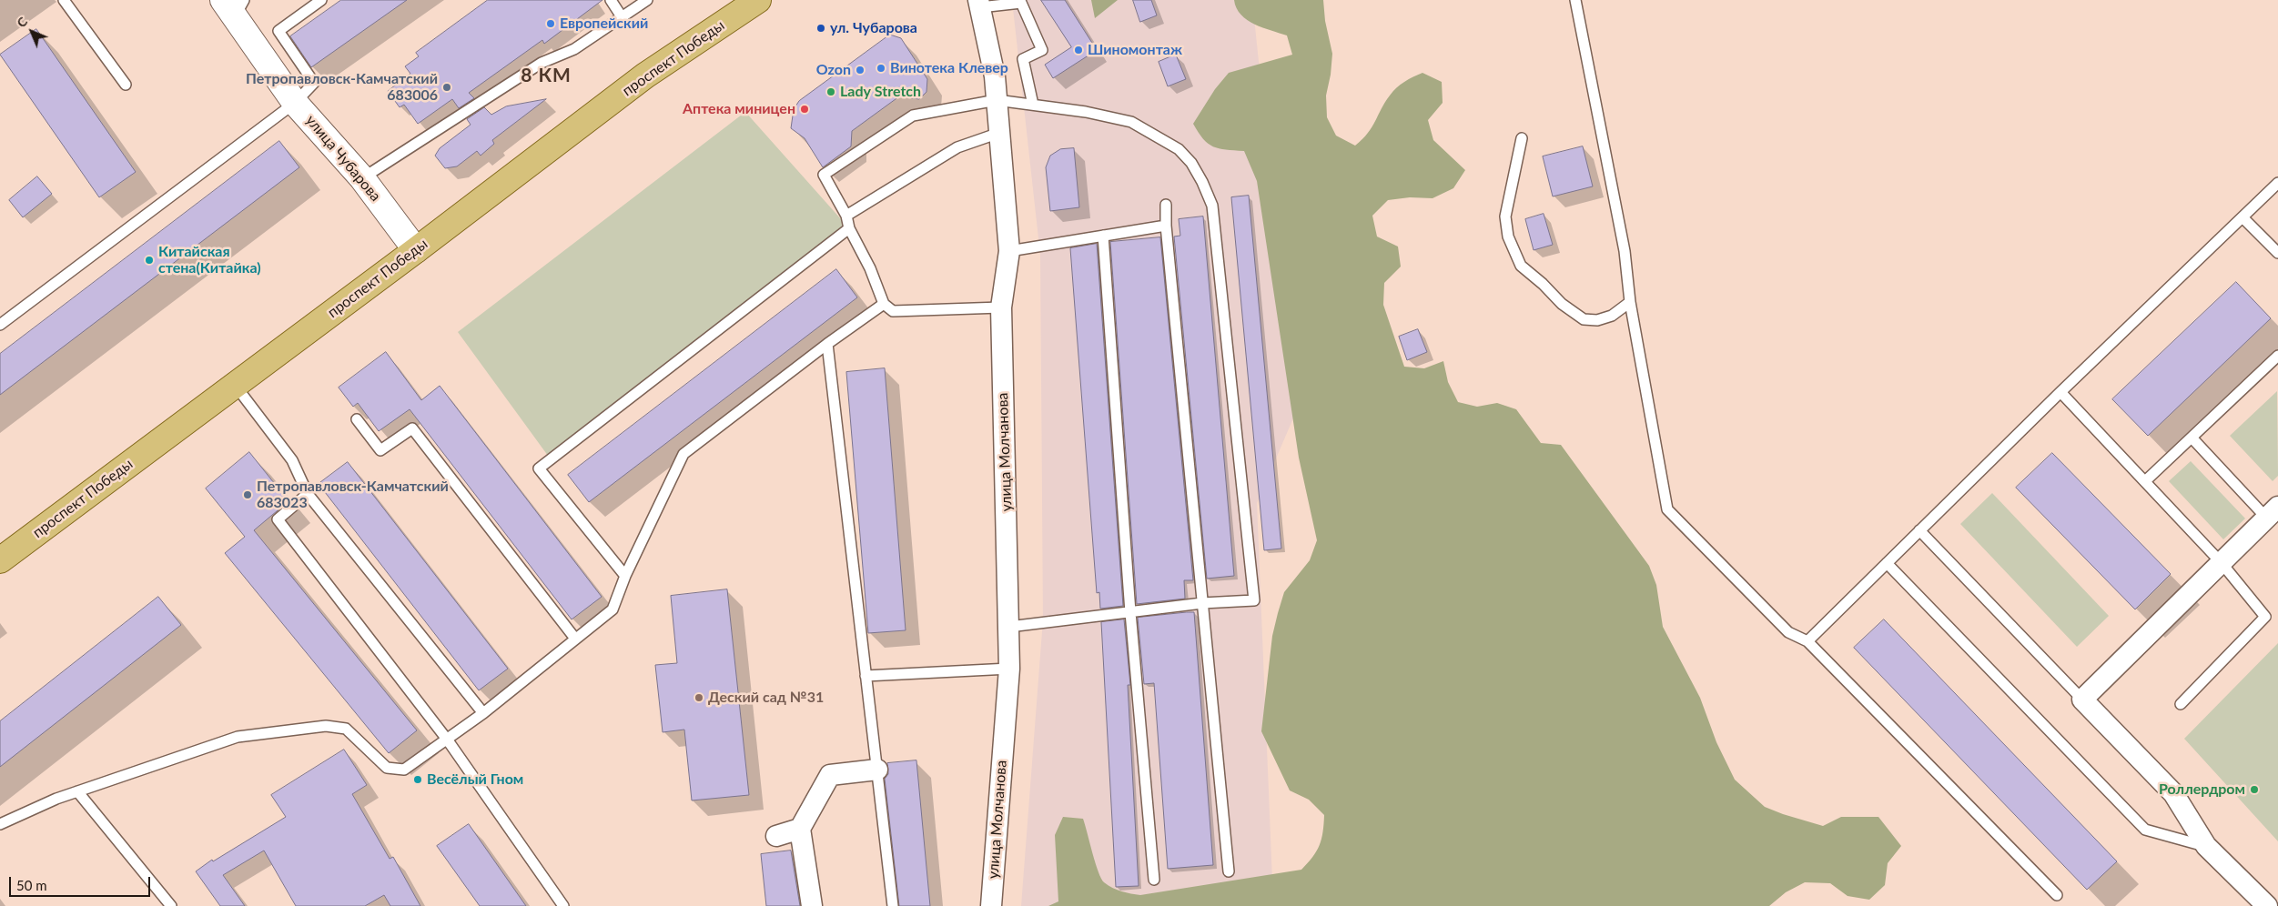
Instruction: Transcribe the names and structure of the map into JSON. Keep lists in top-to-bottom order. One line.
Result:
{"streets":{"main road":["проспект Победы"],"street":["улица Чубарова","улица Молчанова"]},"crossings":[["проспект Победы","улица Чубарова"]],"districts":["8 КМ"],"places":["Европейский","ул. Чубарова","Шиномонтаж","Винотека Клевер","Ozon","Петропавловск-Камчатский 683006","Lady Stretch","Аптека миницен","Китайская стена(Китайка)","Петропавловск-Камчатский 683023","Деский сад №31","Весёлый Гном","Роллердром"],"scale_bar":"50 m","north":"top left"}
